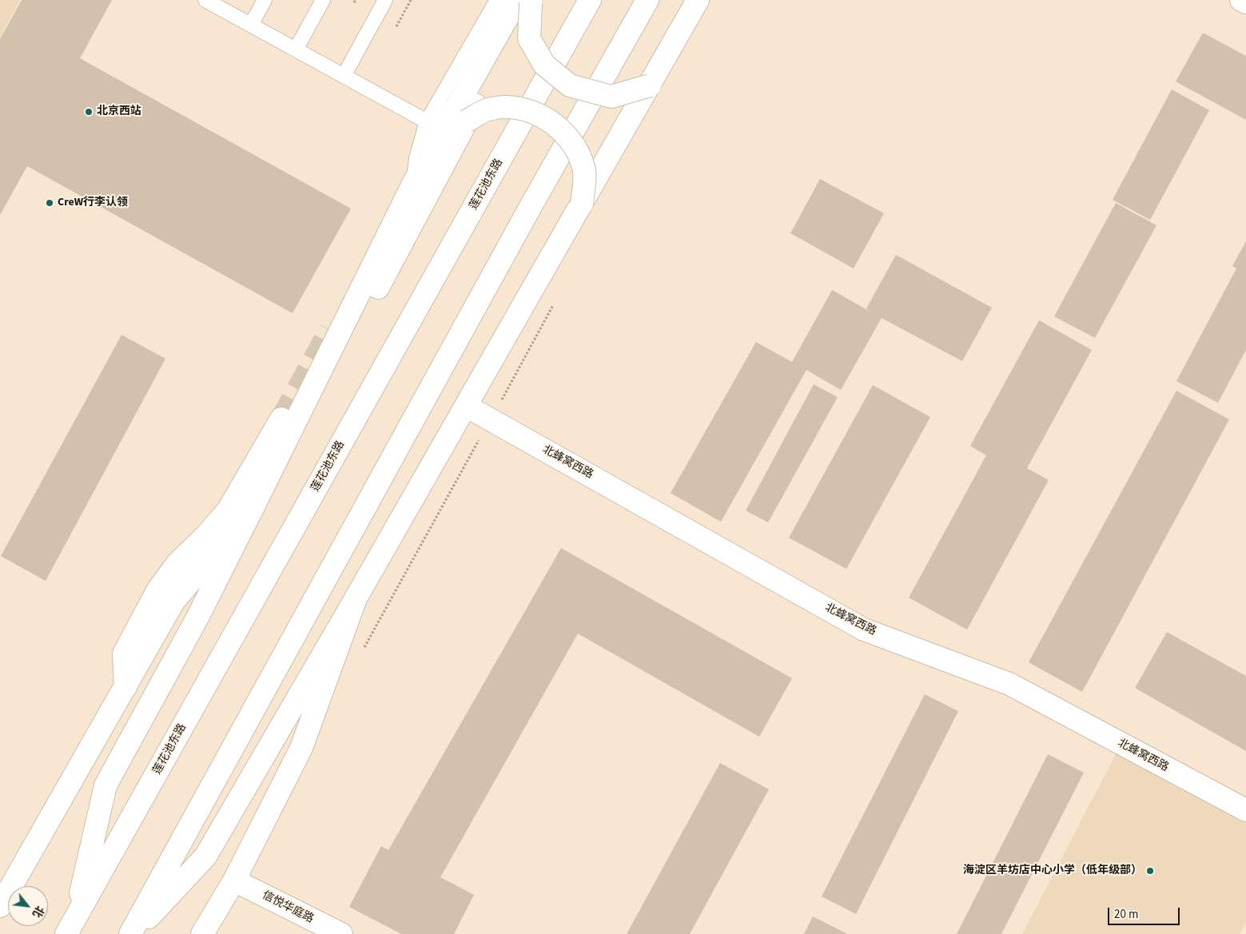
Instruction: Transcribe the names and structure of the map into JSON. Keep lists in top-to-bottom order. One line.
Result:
{"streets":{"main road":["莲花池东路","北蜂窝西路","信悦华庭路"]},"places":["北京西站","CreW行李认领","海淀区羊坊店中心小学（低年级部）"],"scale_bar":"20 m","north":"bottom right"}
